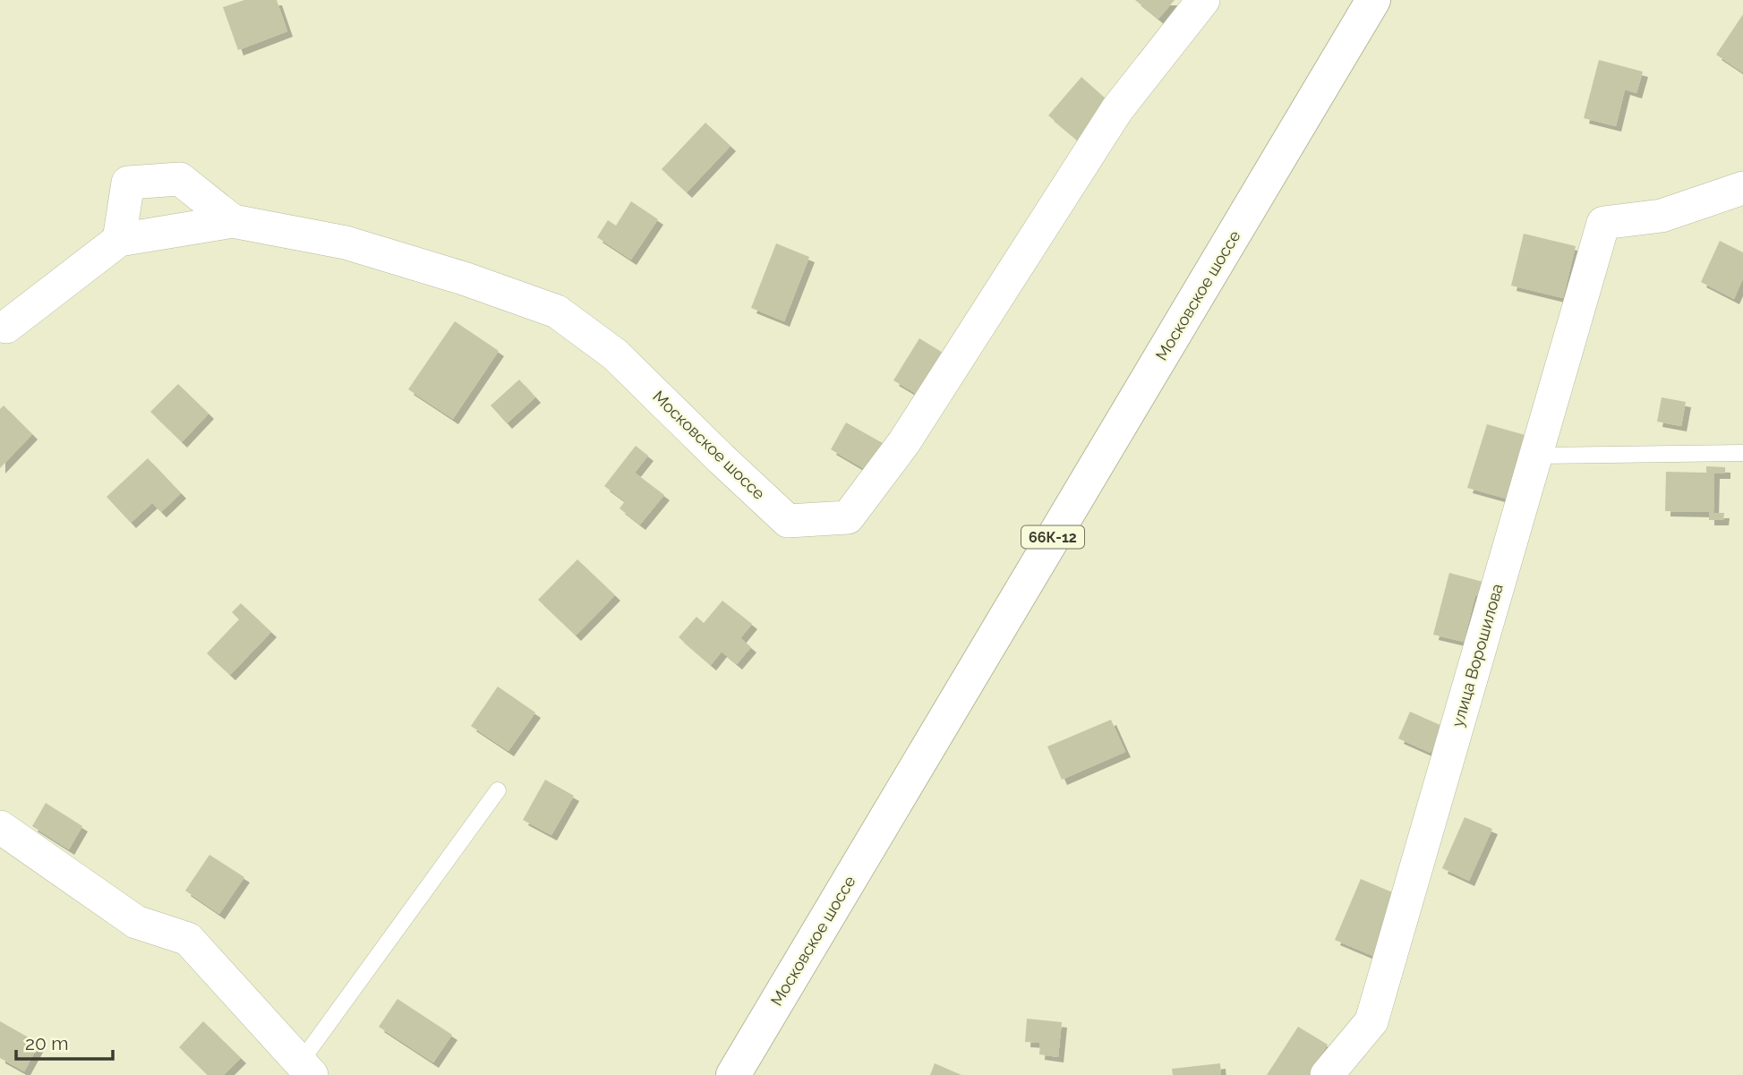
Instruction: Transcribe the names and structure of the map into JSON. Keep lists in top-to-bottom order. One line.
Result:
{"streets":{"main road":["Московское шоссе","66К-12"],"street":["улица Ворошилова"]},"scale_bar":"20 m"}
